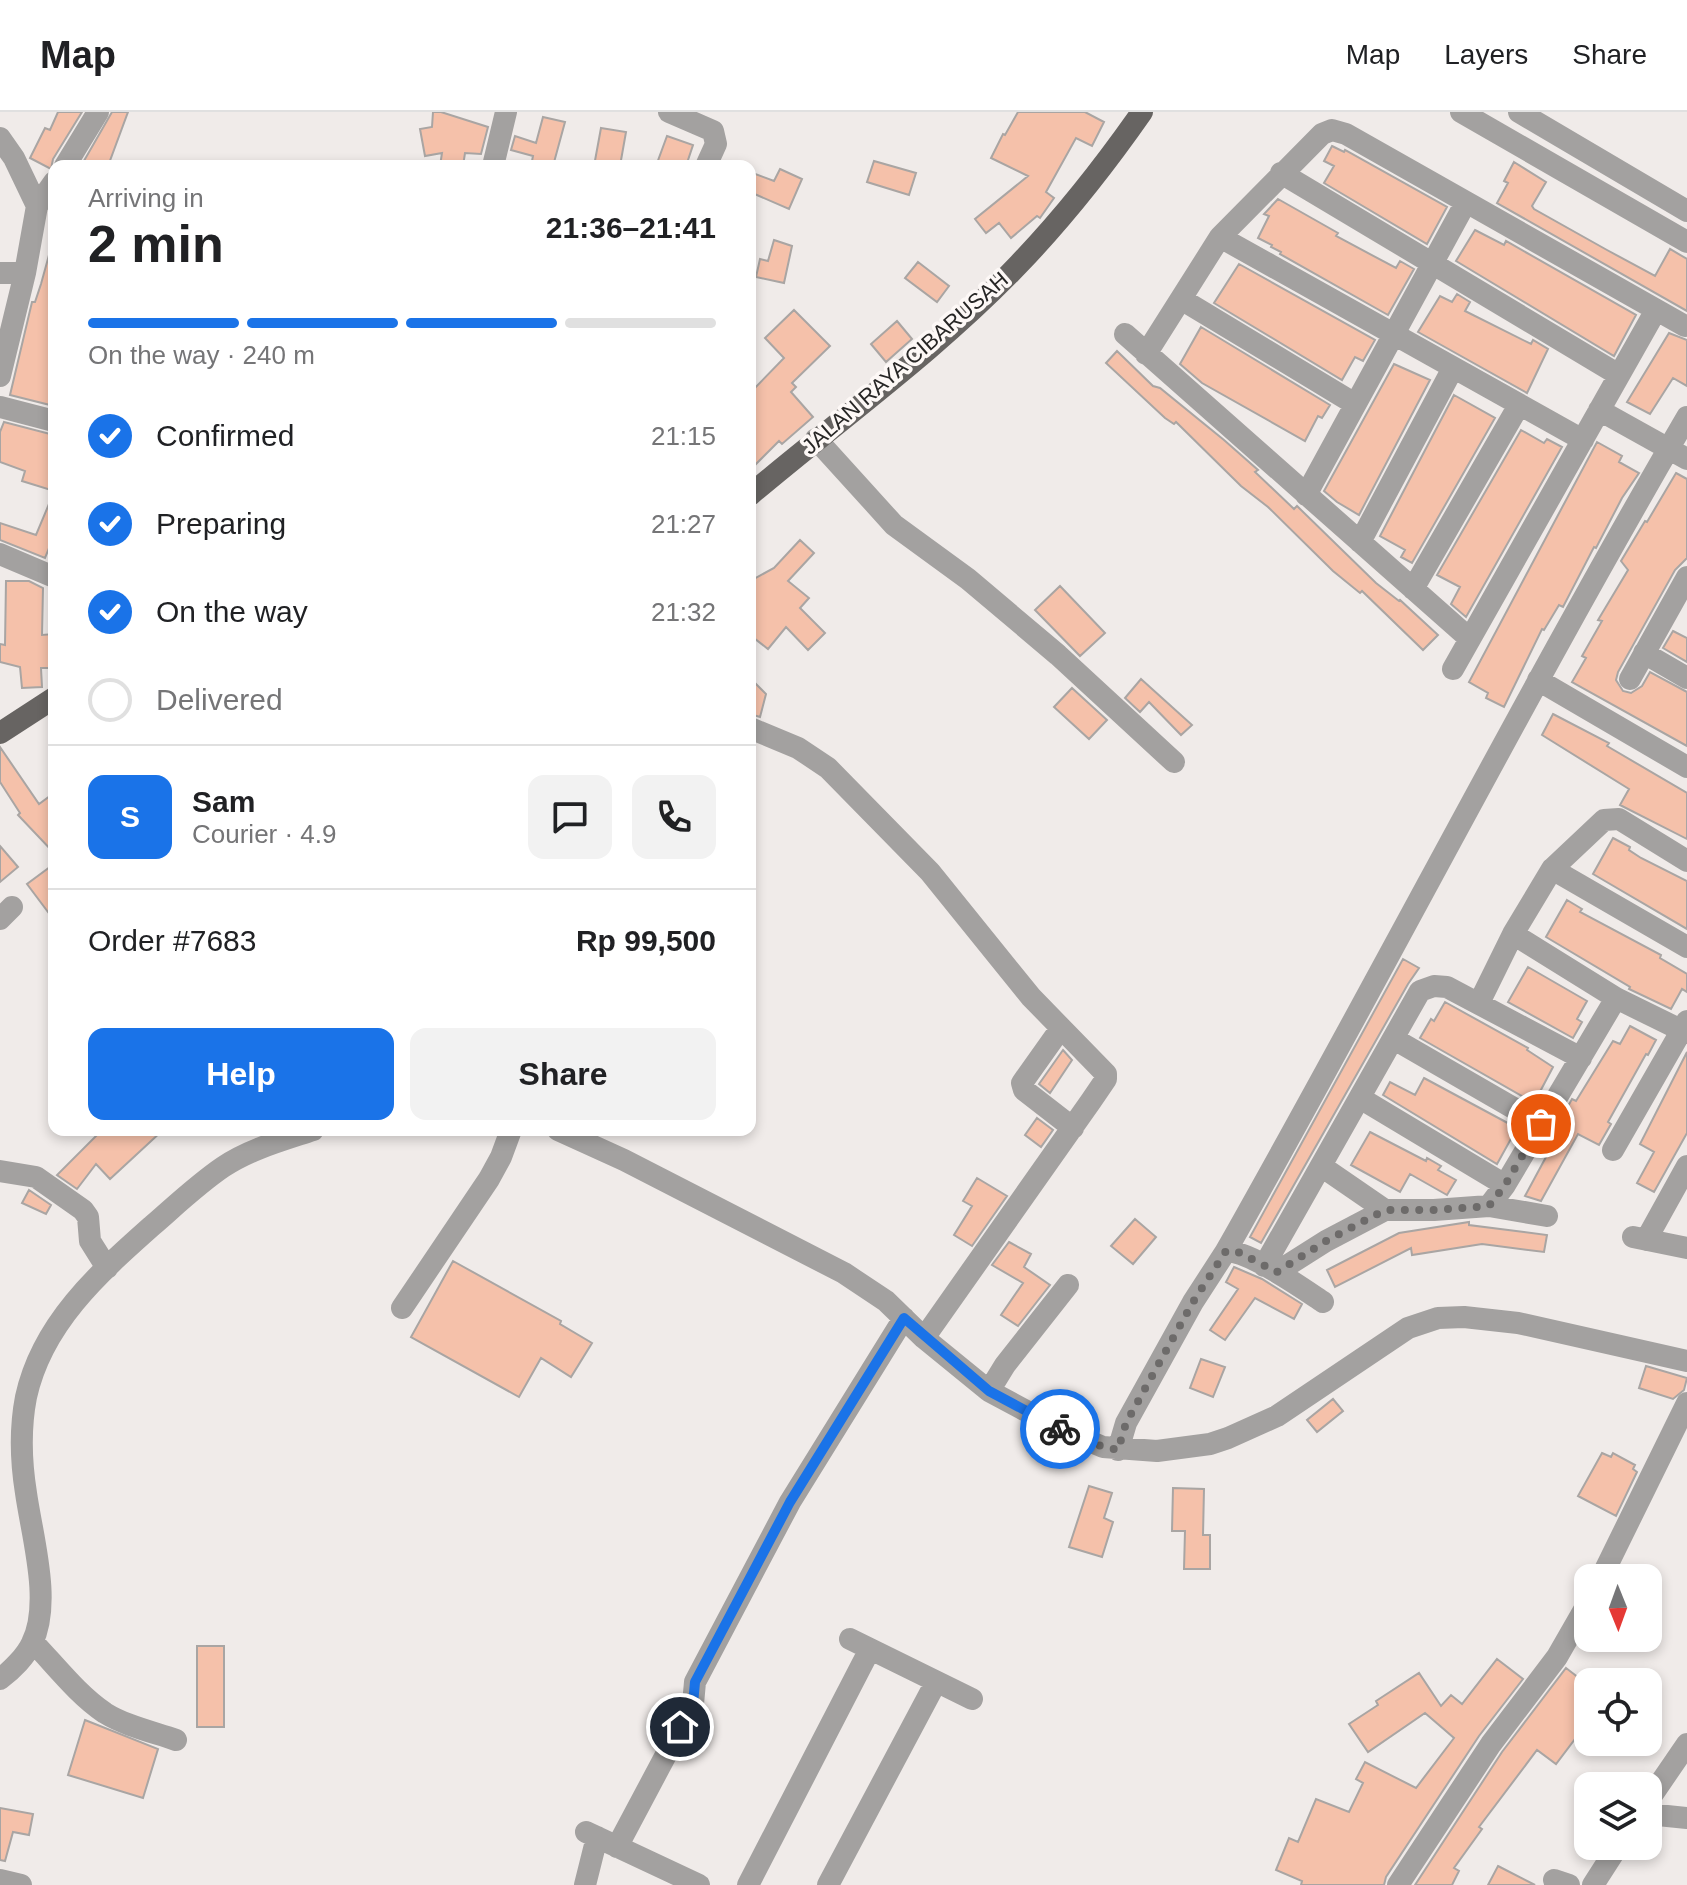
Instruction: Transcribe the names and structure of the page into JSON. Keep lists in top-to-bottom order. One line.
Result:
{"streets":{"main road":["JALAN RAYA CIBARUSAH"]},"north":"bottom","page":{"header":"Map","nav":["Map","Layers","Share"],"heading":["2 min","Arriving in","21:36–21:41"],"panel":["Sam","Courier · 4.9","Order #7683","Rp 99,500"],"bar":"On the way · 240 m","list":[["Confirmed","21:15"],["Preparing","21:27"],["On the way","21:32"],"Delivered"],"round":"S","buttons":["Help","Share"]}}
